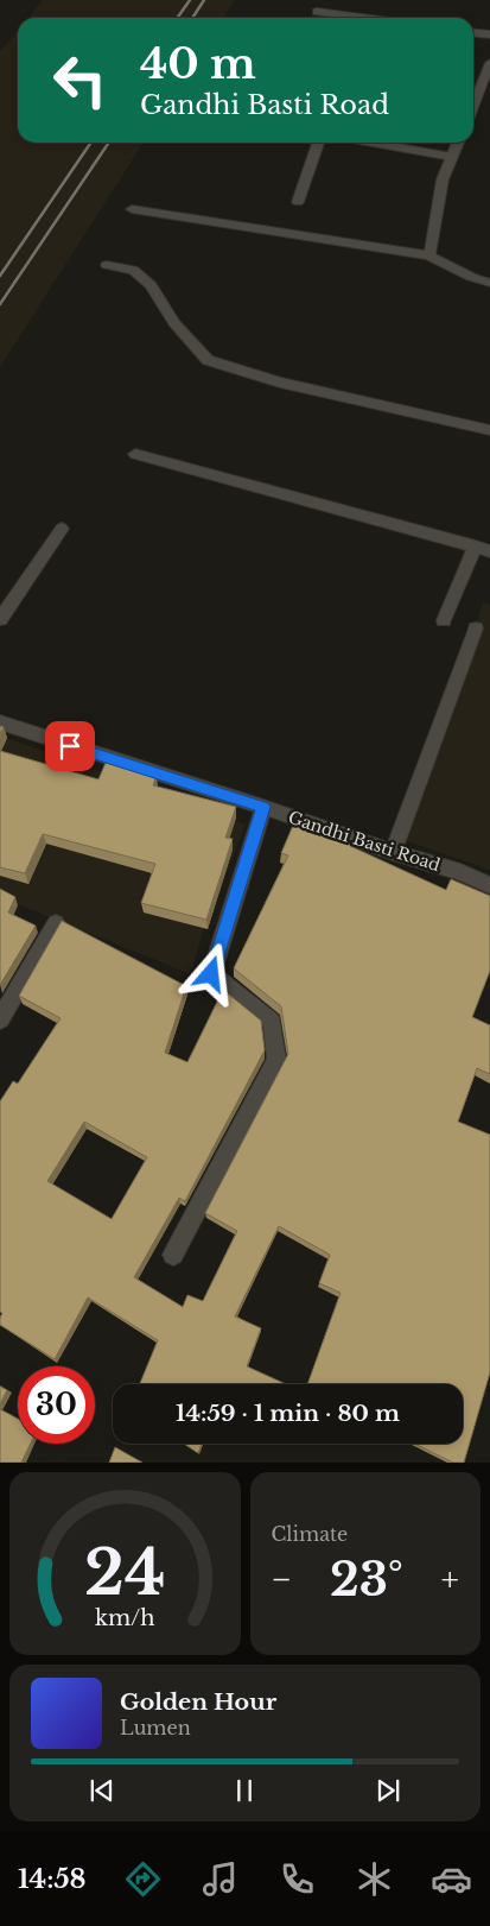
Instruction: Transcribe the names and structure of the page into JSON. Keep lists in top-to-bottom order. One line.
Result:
{"streets":{"street":["Gandhi Basti Road"]},"page":{"turn":["40 m","Gandhi Basti Road"],"limit":"30","trip":"14:59 · 1 min · 80 m","tile":"Climate","heat":["−","23°","+"],"song":["Golden Hour","Lumen"],"tabs":"14:58","gauge":["24","km/h"]}}
